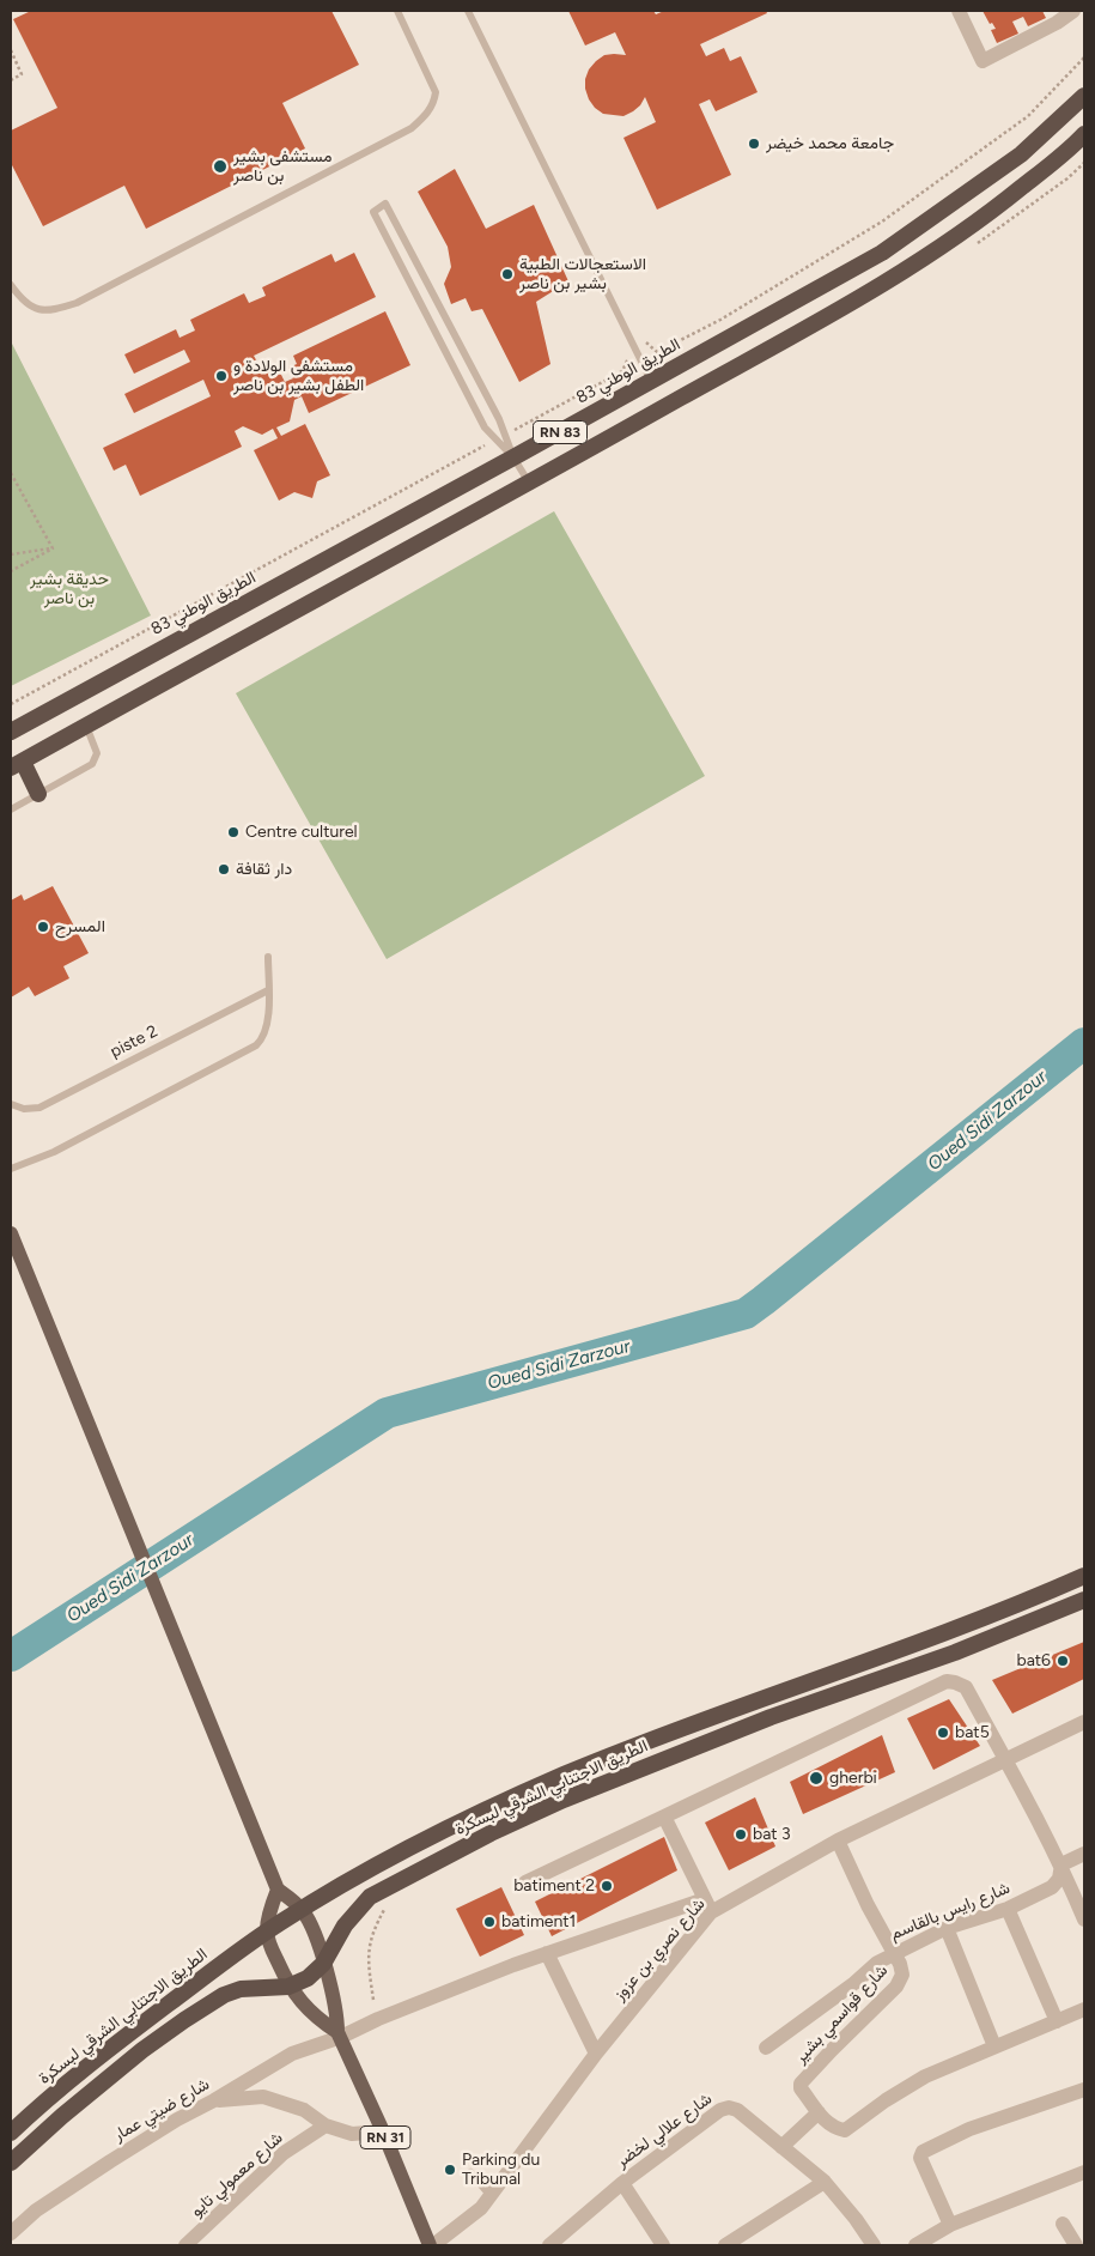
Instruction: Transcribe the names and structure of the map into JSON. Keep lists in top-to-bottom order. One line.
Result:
{"streets":{"highway":["الطريق الوطني 83","RN 83","الطريق الاجتنابي الشرقي لبسكرة"],"main road":["RN 31"],"street":["شارع رايس بالقاسم","شارع نصري بن عزوز","شارع قواسمي بشير","شارع ضيتي عمار","شارع علالي لخضر","شارع معمولي تايو"],"lane":["piste 2"]},"crossings":[["الطريق الاجتنابي الشرقي لبسكرة","RN 31"],["شارع رايس بالقاسم","شارع قواسمي بشير"],["شارع نصري بن عزوز","شارع قواسمي بشير"],["شارع نصري بن عزوز","شارع ضيتي عمار"],["شارع نصري بن عزوز","RN 31"],["شارع ضيتي عمار","RN 31"]],"water":["Oued Sidi Zarzour"],"parks":["حديقة بشير بن ناصر"],"places":["جامعة محمد خيضر","مستشفى بشير بن ناصر","الاستعجالات الطبية بشير بن ناصر","مستشفى الولادة و الطفل بشير بن ناصر","Centre culturel","دار ثقافة","المسرح","bat6","bat5","gherbi","bat 3","batiment 2","batiment1","Parking du Tribunal"]}
